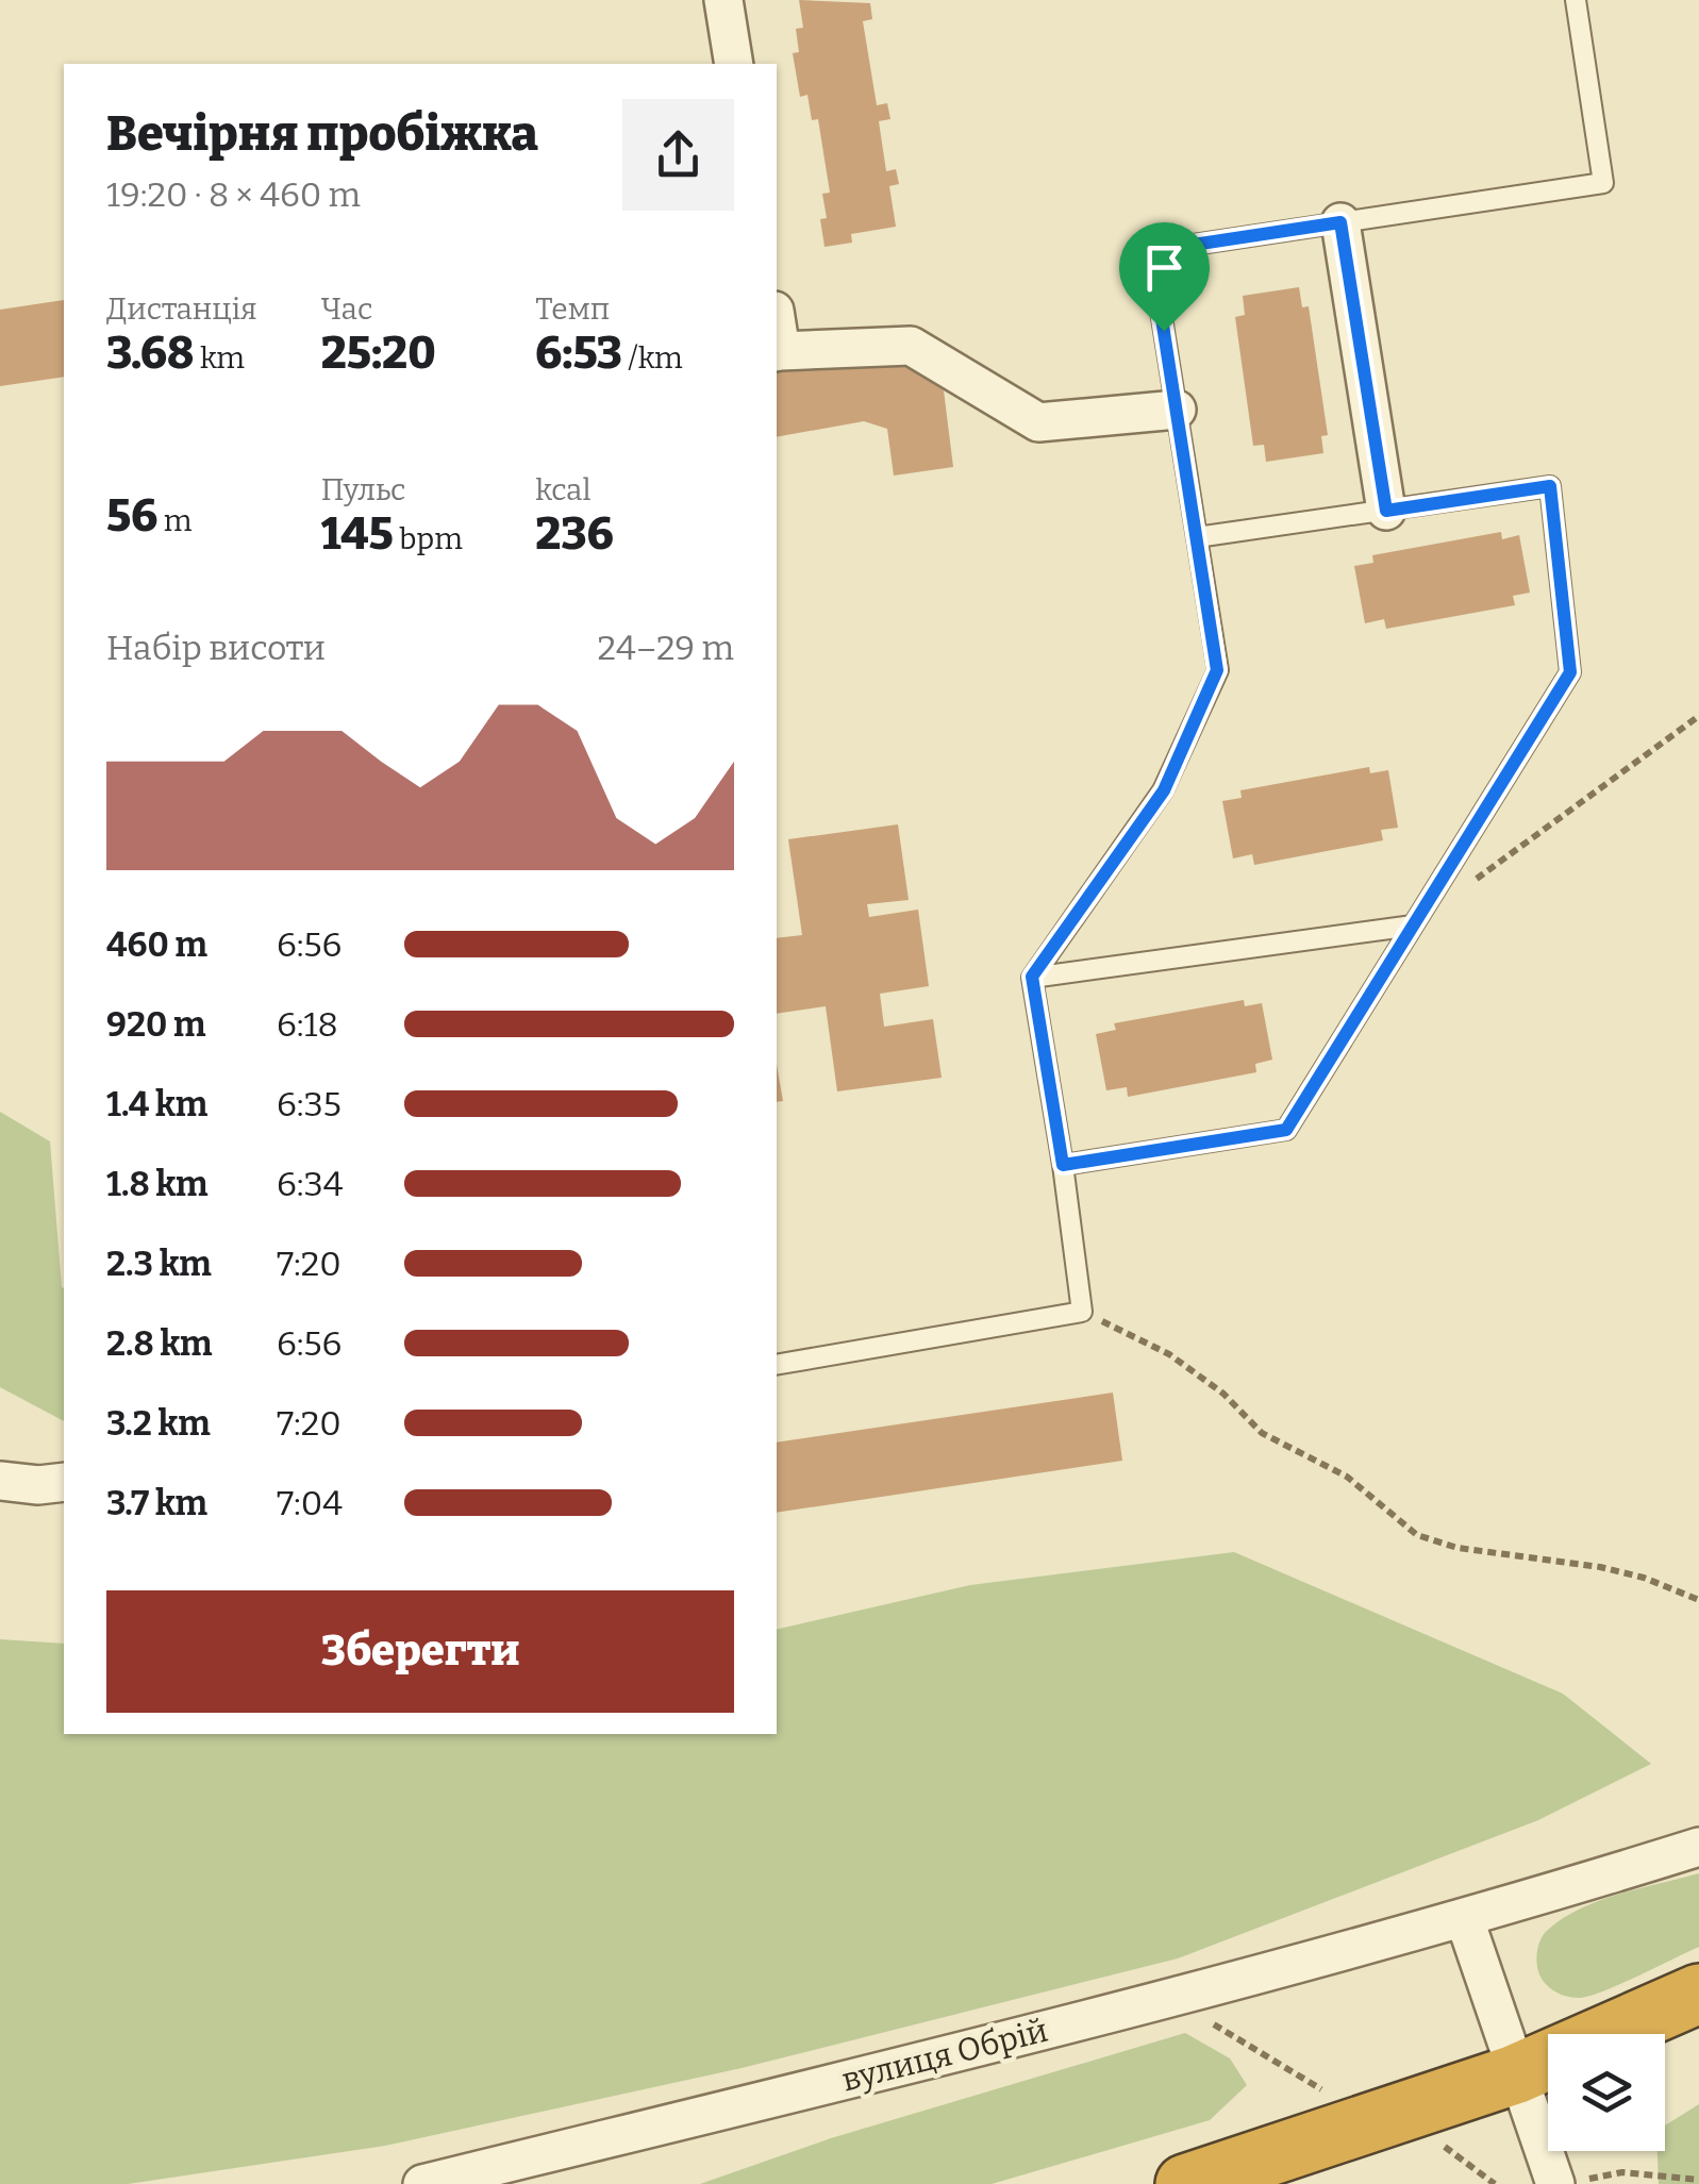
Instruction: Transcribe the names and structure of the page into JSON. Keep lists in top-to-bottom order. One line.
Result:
{"streets":{"street":["вулиця Обрій"]},"page":{"heading":["Вечірня пробіжка","19:20 · 8 × 460 m"],"stats":[["Дистанція","3.68 km"],["Час","25:20"],["Темп","6:53 /km"],["56 m"],["Пульс","145 bpm"],["kcal","236"]],"chart":["Набір висоти","24–29 m"],"list":[{"name":"460 m","note":"6:56"},{"name":"920 m","note":"6:18"},{"name":"1.4 km","note":"6:35"},{"name":"1.8 km","note":"6:34"},{"name":"2.3 km","note":"7:20"},{"name":"2.8 km","note":"6:56"},{"name":"3.2 km","note":"7:20"},{"name":"3.7 km","note":"7:04"}],"buttons":"Зберегти"}}
